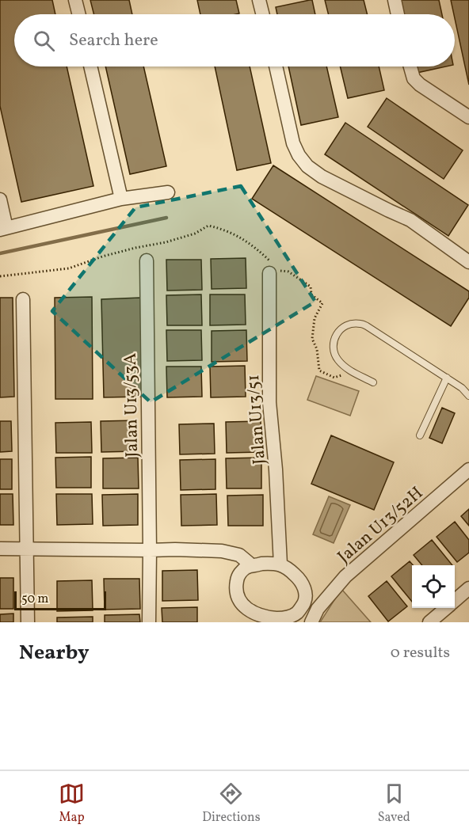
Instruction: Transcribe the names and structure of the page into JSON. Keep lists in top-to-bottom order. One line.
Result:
{"streets":{"street":["Jalan U13/53A","Jalan U13/51","Jalan U13/52H"]},"scale_bar":"50 m","page":{"search":"Search here","scale":"50 m","heading":["Nearby","0 results"],"nav":["Map","Directions","Saved"]}}
